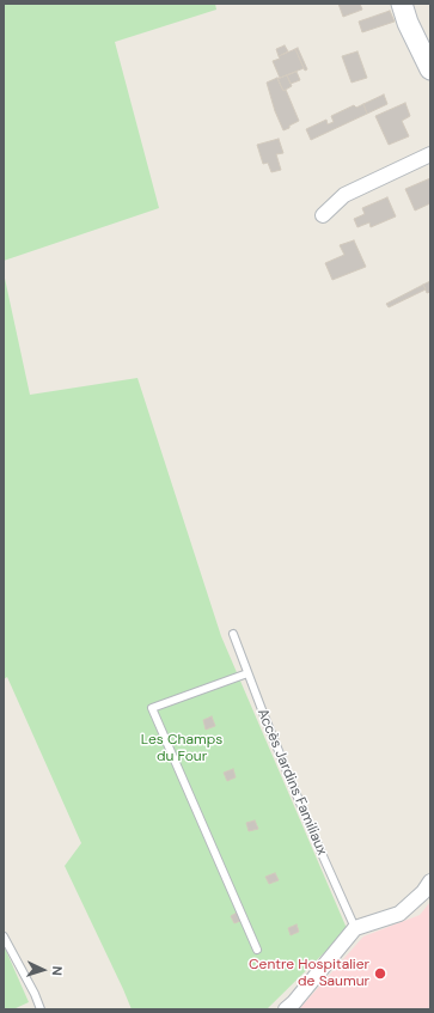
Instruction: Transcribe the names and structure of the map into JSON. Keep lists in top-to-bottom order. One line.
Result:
{"streets":{"lane":["Accès Jardins Familiaux"]},"parks":["Les Champs du Four"],"places":["Centre Hospitalier de Saumur"],"north":"right"}
